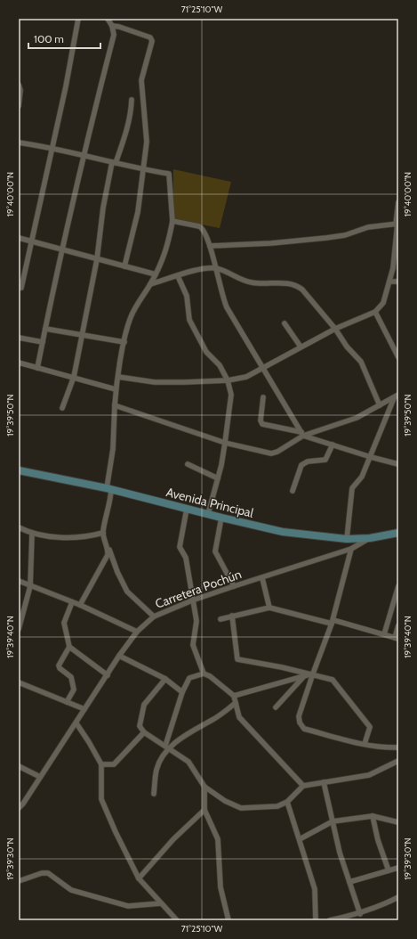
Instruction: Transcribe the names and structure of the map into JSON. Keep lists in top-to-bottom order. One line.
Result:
{"streets":{"main road":["Avenida Principal"],"street":["Carretera Pochún"]},"crossings":[["Avenida Principal","Carretera Pochún"]],"scale_bar":"100 m","coordinates":["71°25'10\"W","19°40'00\"N","19°39'50\"N","19°39'40\"N","19°39'30\"N"]}
